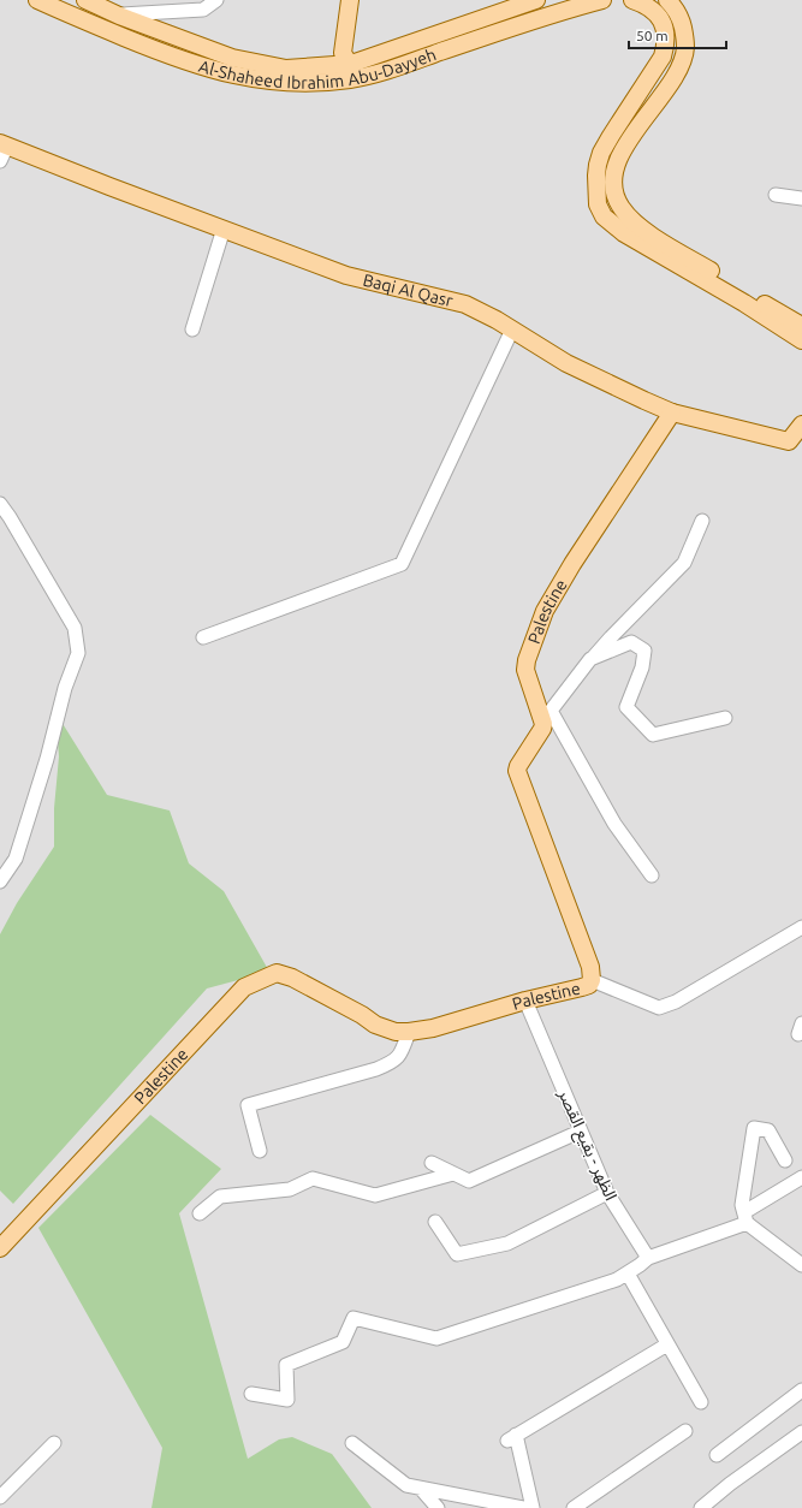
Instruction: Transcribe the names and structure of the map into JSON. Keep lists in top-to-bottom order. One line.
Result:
{"streets":{"main road":["Al-Shaheed Ibrahim Abu-Dayyeh","Baqi Al Qasr","Palestine"],"street":["الظهر - بقيع القصر"]},"crossings":[["Baqi Al Qasr","Palestine"],["Palestine","الظهر - بقيع القصر"]],"scale_bar":"50 m"}
